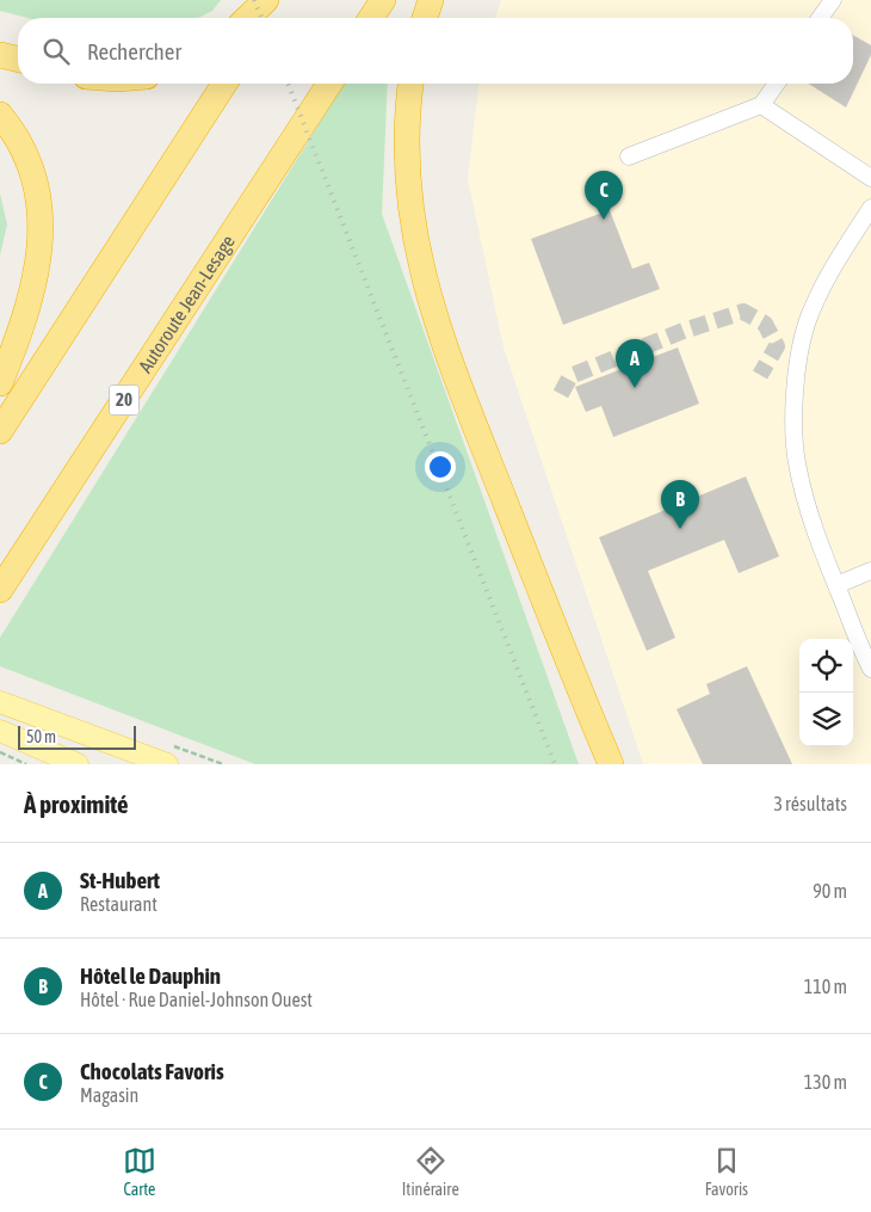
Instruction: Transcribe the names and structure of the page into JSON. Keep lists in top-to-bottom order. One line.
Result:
{"streets":{"highway":["Autoroute Jean-Lesage","20"]},"scale_bar":"50 m","page":{"search":"Rechercher","pins":["C","A","B"],"scale":"50 m","heading":["À proximité","3 résultats"],"list":[{"mark":"A","name":"St-Hubert","note":"Restaurant","value":"90 m"},{"mark":"B","name":"Hôtel le Dauphin","note":"Hôtel · Rue Daniel-Johnson Ouest","value":"110 m"},{"mark":"C","name":"Chocolats Favoris","note":"Magasin","value":"130 m"}],"nav":["Carte","Itinéraire","Favoris"]}}
